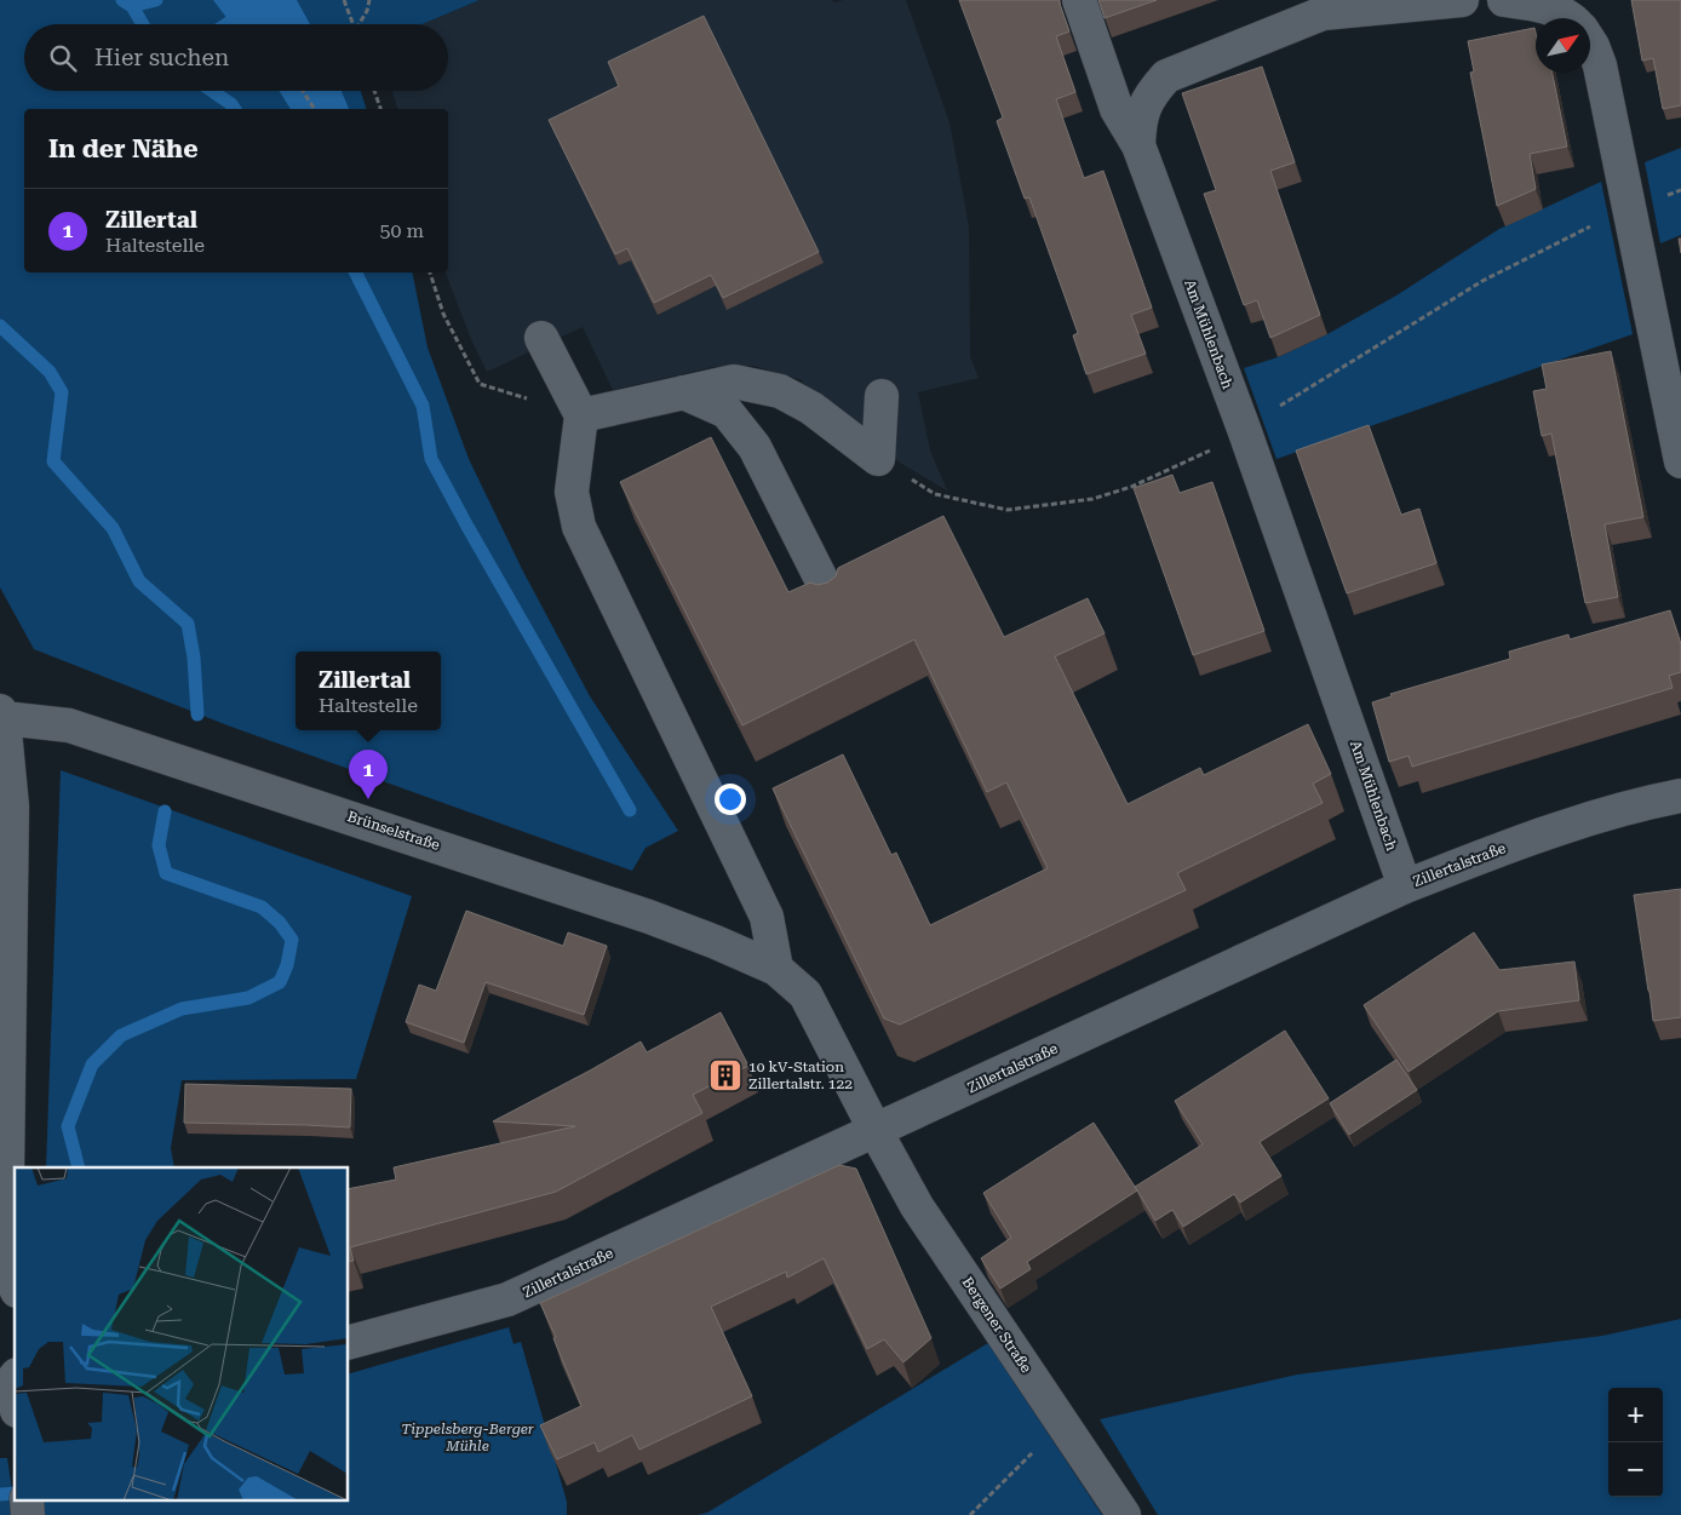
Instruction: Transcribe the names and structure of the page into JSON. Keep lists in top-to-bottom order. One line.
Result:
{"streets":{"street":["Am Mühlenbach","Brünselstraße","Zillertalstraße","Bergener Straße"]},"crossings":[["Am Mühlenbach","Zillertalstraße"],["Brünselstraße","Zillertalstraße"],["Brünselstraße","Bergener Straße"],["Zillertalstraße","Bergener Straße"]],"parks":["Tippelsberg-Berger Mühle"],"places":{"building":["10 kV-Station Zillertalstr. 122"]},"north":"top right","page":{"search":"Hier suchen","heading":"In der Nähe","list":[{"mark":"1","name":"Zillertal","note":"Haltestelle","value":"50 m"}],"popup":["Zillertal","Haltestelle"],"pins":"1","map_buttons":["+","−"]}}
